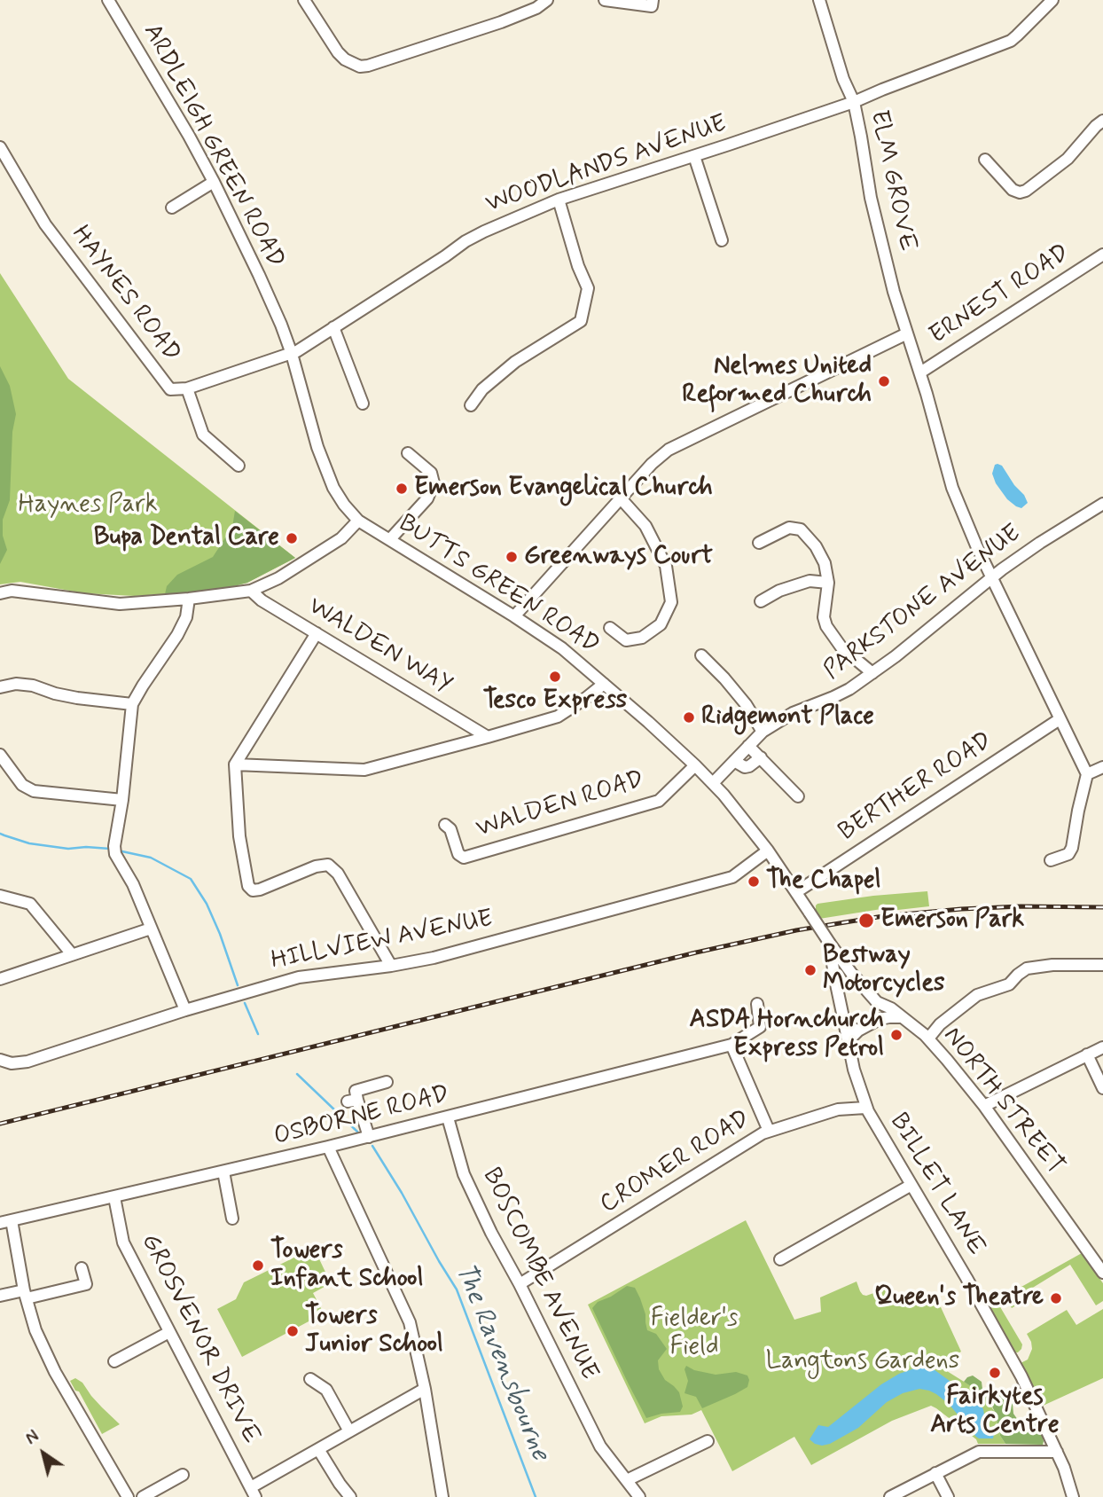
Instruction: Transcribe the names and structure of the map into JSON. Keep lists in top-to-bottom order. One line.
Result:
{"streets":{"street":["ARDLEIGH GREEN ROAD","WOODLANDS AVENUE","ELM GROVE","HAYNES ROAD","ERNEST ROAD","BUTTS GREEN ROAD","PARKSTONE AVENUE","WALDEN WAY","BERTHER ROAD","WALDEN ROAD","HILLVIEW AVENUE","NORTH STREET","OSBORNE ROAD","CROMER ROAD","BILLET LANE","BOSCOMBE AVENUE","GROSVENOR DRIVE"]},"crossings":[["ARDLEIGH GREEN ROAD","WOODLANDS AVENUE"],["ARDLEIGH GREEN ROAD","HAYNES ROAD"],["ARDLEIGH GREEN ROAD","BUTTS GREEN ROAD"],["WOODLANDS AVENUE","ELM GROVE"],["WOODLANDS AVENUE","HAYNES ROAD"],["ELM GROVE","ERNEST ROAD"],["ELM GROVE","PARKSTONE AVENUE"],["ELM GROVE","BERTHER ROAD"],["BUTTS GREEN ROAD","PARKSTONE AVENUE"],["BUTTS GREEN ROAD","BERTHER ROAD"],["BUTTS GREEN ROAD","WALDEN ROAD"],["BUTTS GREEN ROAD","HILLVIEW AVENUE"],["BUTTS GREEN ROAD","NORTH STREET"],["BUTTS GREEN ROAD","BILLET LANE"],["NORTH STREET","BILLET LANE"],["OSBORNE ROAD","BOSCOMBE AVENUE"],["OSBORNE ROAD","GROSVENOR DRIVE"],["CROMER ROAD","BILLET LANE"],["CROMER ROAD","BOSCOMBE AVENUE"]],"water":["The Ravensbourne"],"parks":["Haynes Park","Fielder's Field","Langtons Gardens"],"places":["Nelmes United Reformed Church","Emerson Evangelical Church","Bupa Dental Care","Greenways Court","Tesco Express","Ridgemont Place","The Chapel","Emerson Park","Bestway Motorcycles","ASDA Hornchurch Express Petrol","Towers Infant School","Queen's Theatre","Towers Junior School","Fairkytes Arts Centre"],"north":"top left"}
